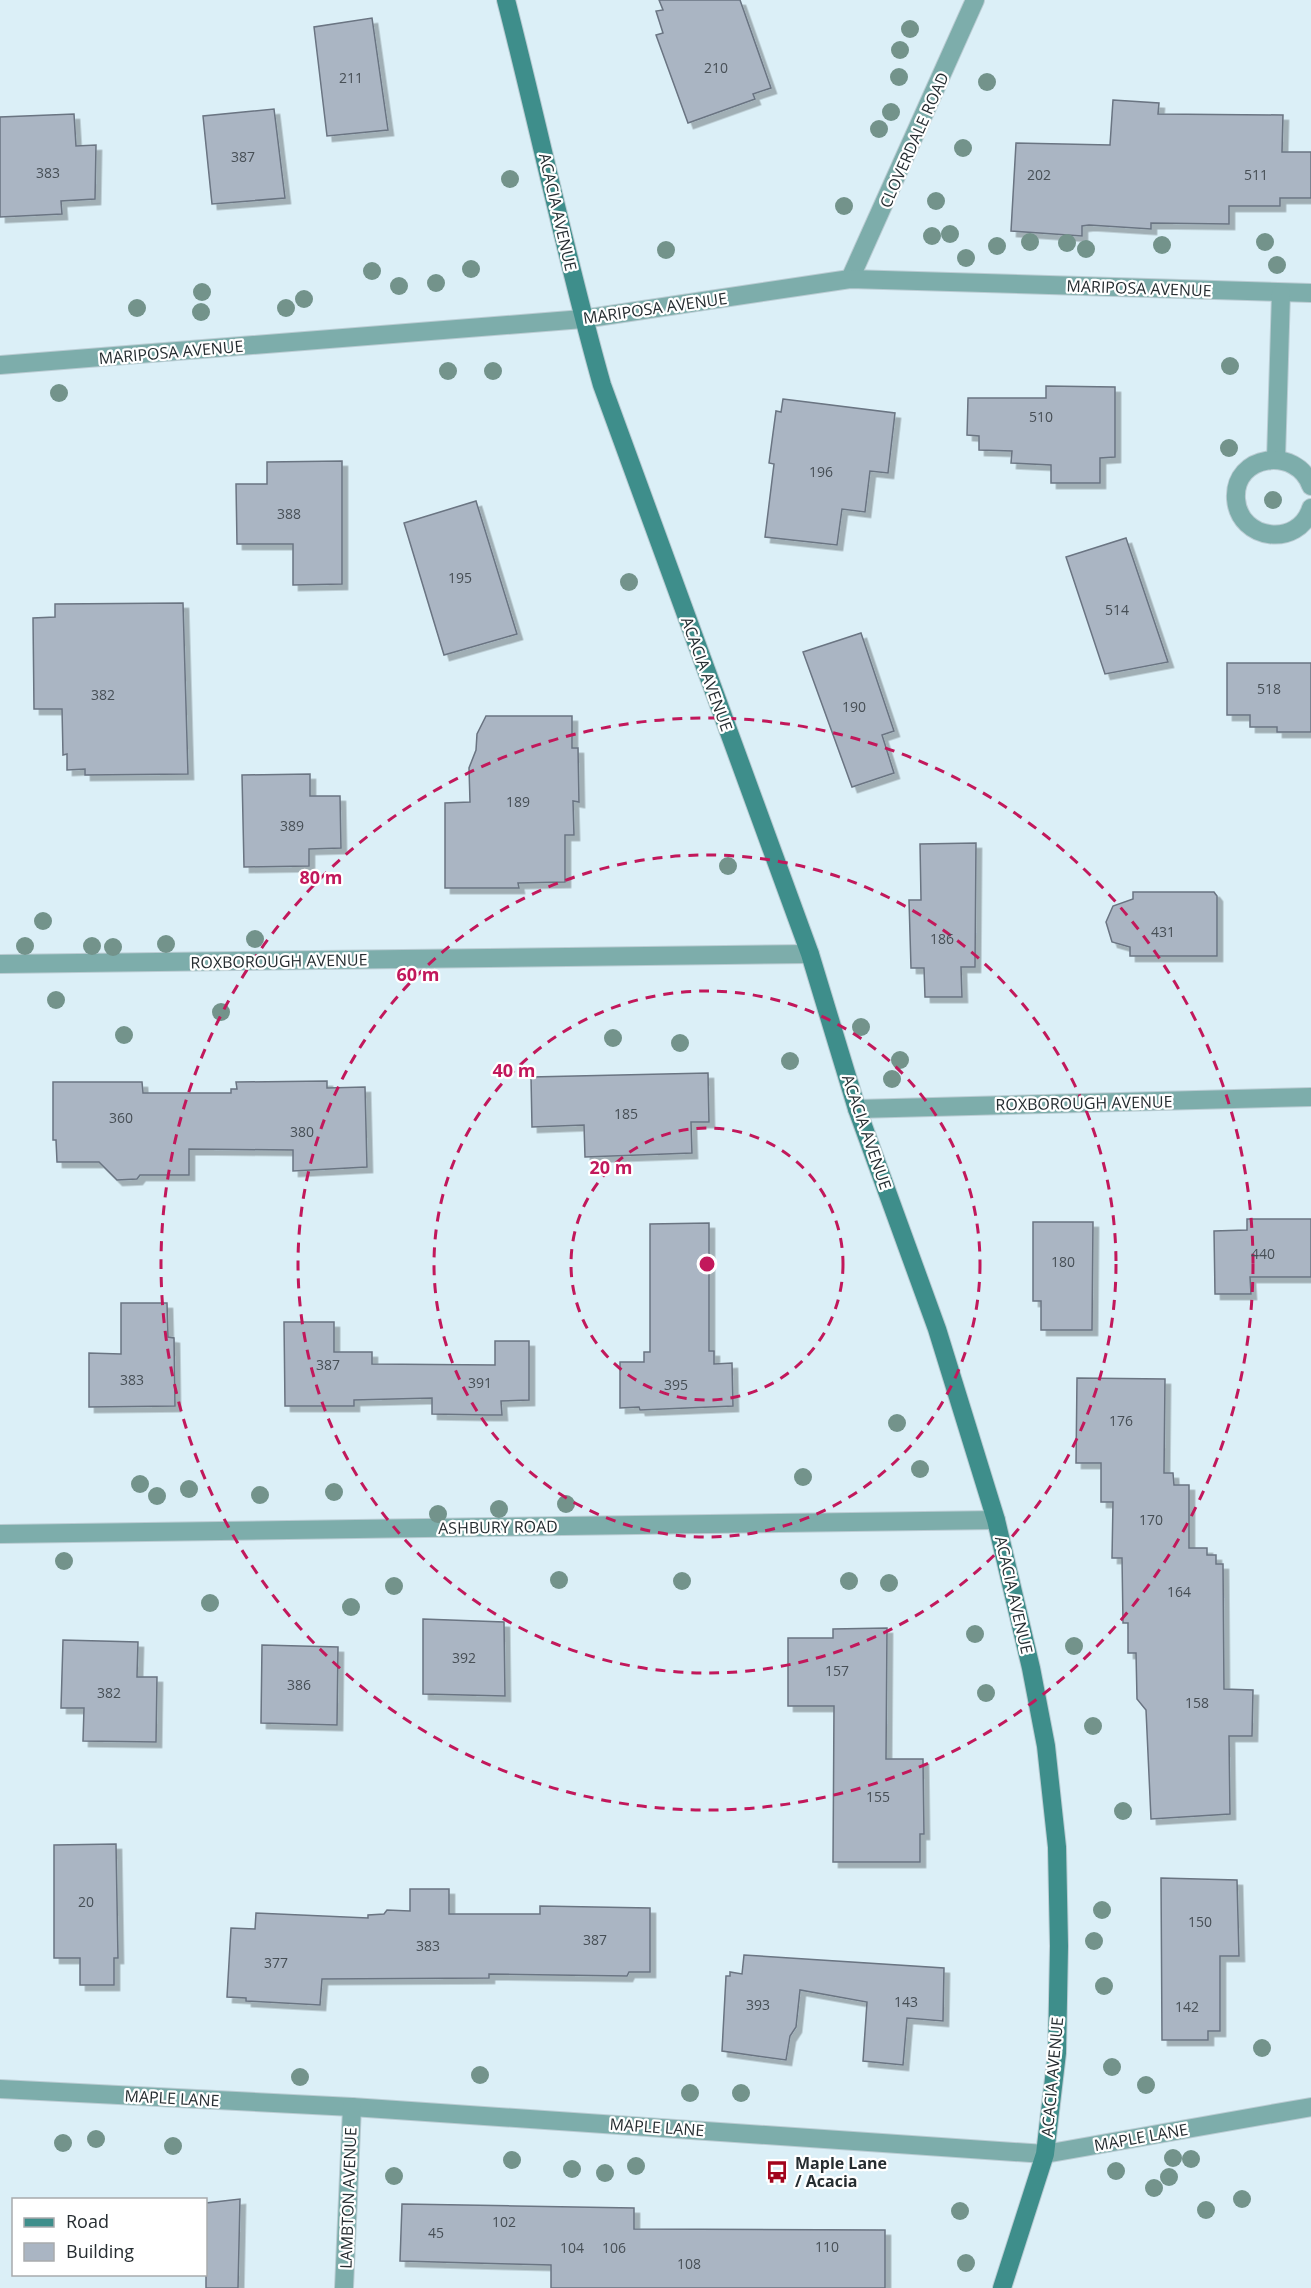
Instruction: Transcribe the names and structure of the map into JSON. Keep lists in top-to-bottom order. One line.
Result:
{"streets":{"street":["CLOVERDALE ROAD","ACACIA AVENUE","MARIPOSA AVENUE","ROXBOROUGH AVENUE","ASHBURY ROAD","MAPLE LANE","LAMBTON AVENUE"]},"crossings":[["CLOVERDALE ROAD","MARIPOSA AVENUE"],["ACACIA AVENUE","MARIPOSA AVENUE"],["ACACIA AVENUE","ROXBOROUGH AVENUE"],["ACACIA AVENUE","ASHBURY ROAD"],["ACACIA AVENUE","MAPLE LANE"],["MAPLE LANE","LAMBTON AVENUE"]],"places":{"bus stop":["Maple Lane / Acacia"]},"house_numbers":["210","211","387","383","202","511","510","196","388","195","514","518","382","190","189","389","431","186","185","360","380","440","180","387","383","391","395","176","170","164","392","157","386","382","158","155","20","150","387","383","377","143","393","142","102","45","110","104","106","108"],"legend":["Road","Building"],"rings":["80 m","60 m","40 m","20 m"]}
